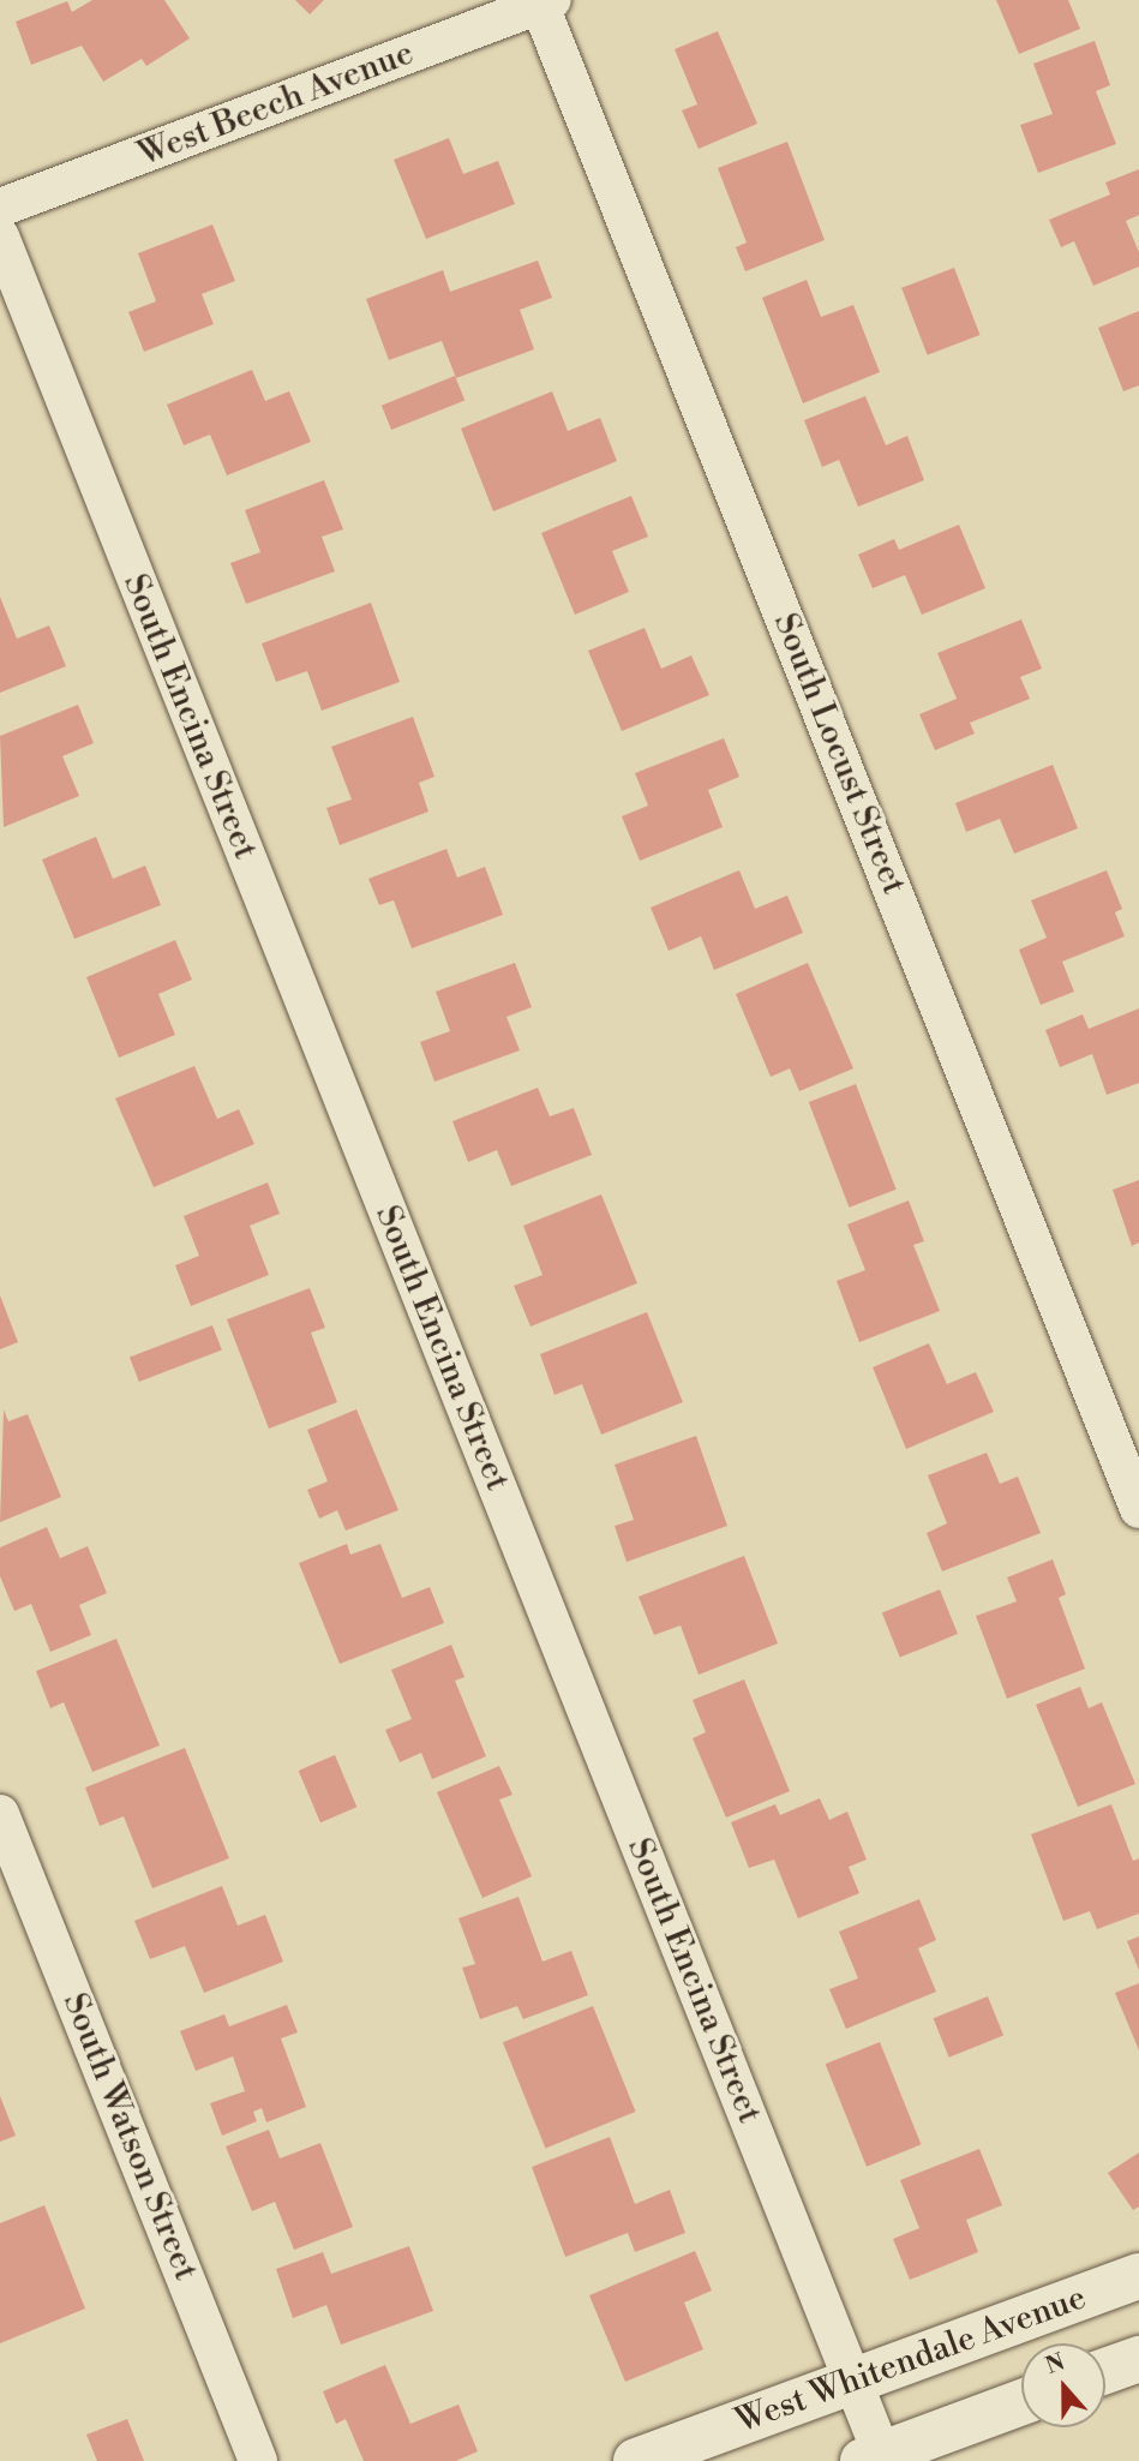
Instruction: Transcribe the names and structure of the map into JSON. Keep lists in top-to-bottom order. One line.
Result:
{"streets":{"street":["West Beech Avenue","South Encina Street","South Locust Street","South Watson Street","West Whitendale Avenue"]},"crossings":[["West Beech Avenue","South Locust Street"],["South Encina Street","West Whitendale Avenue"]],"north":"top"}
